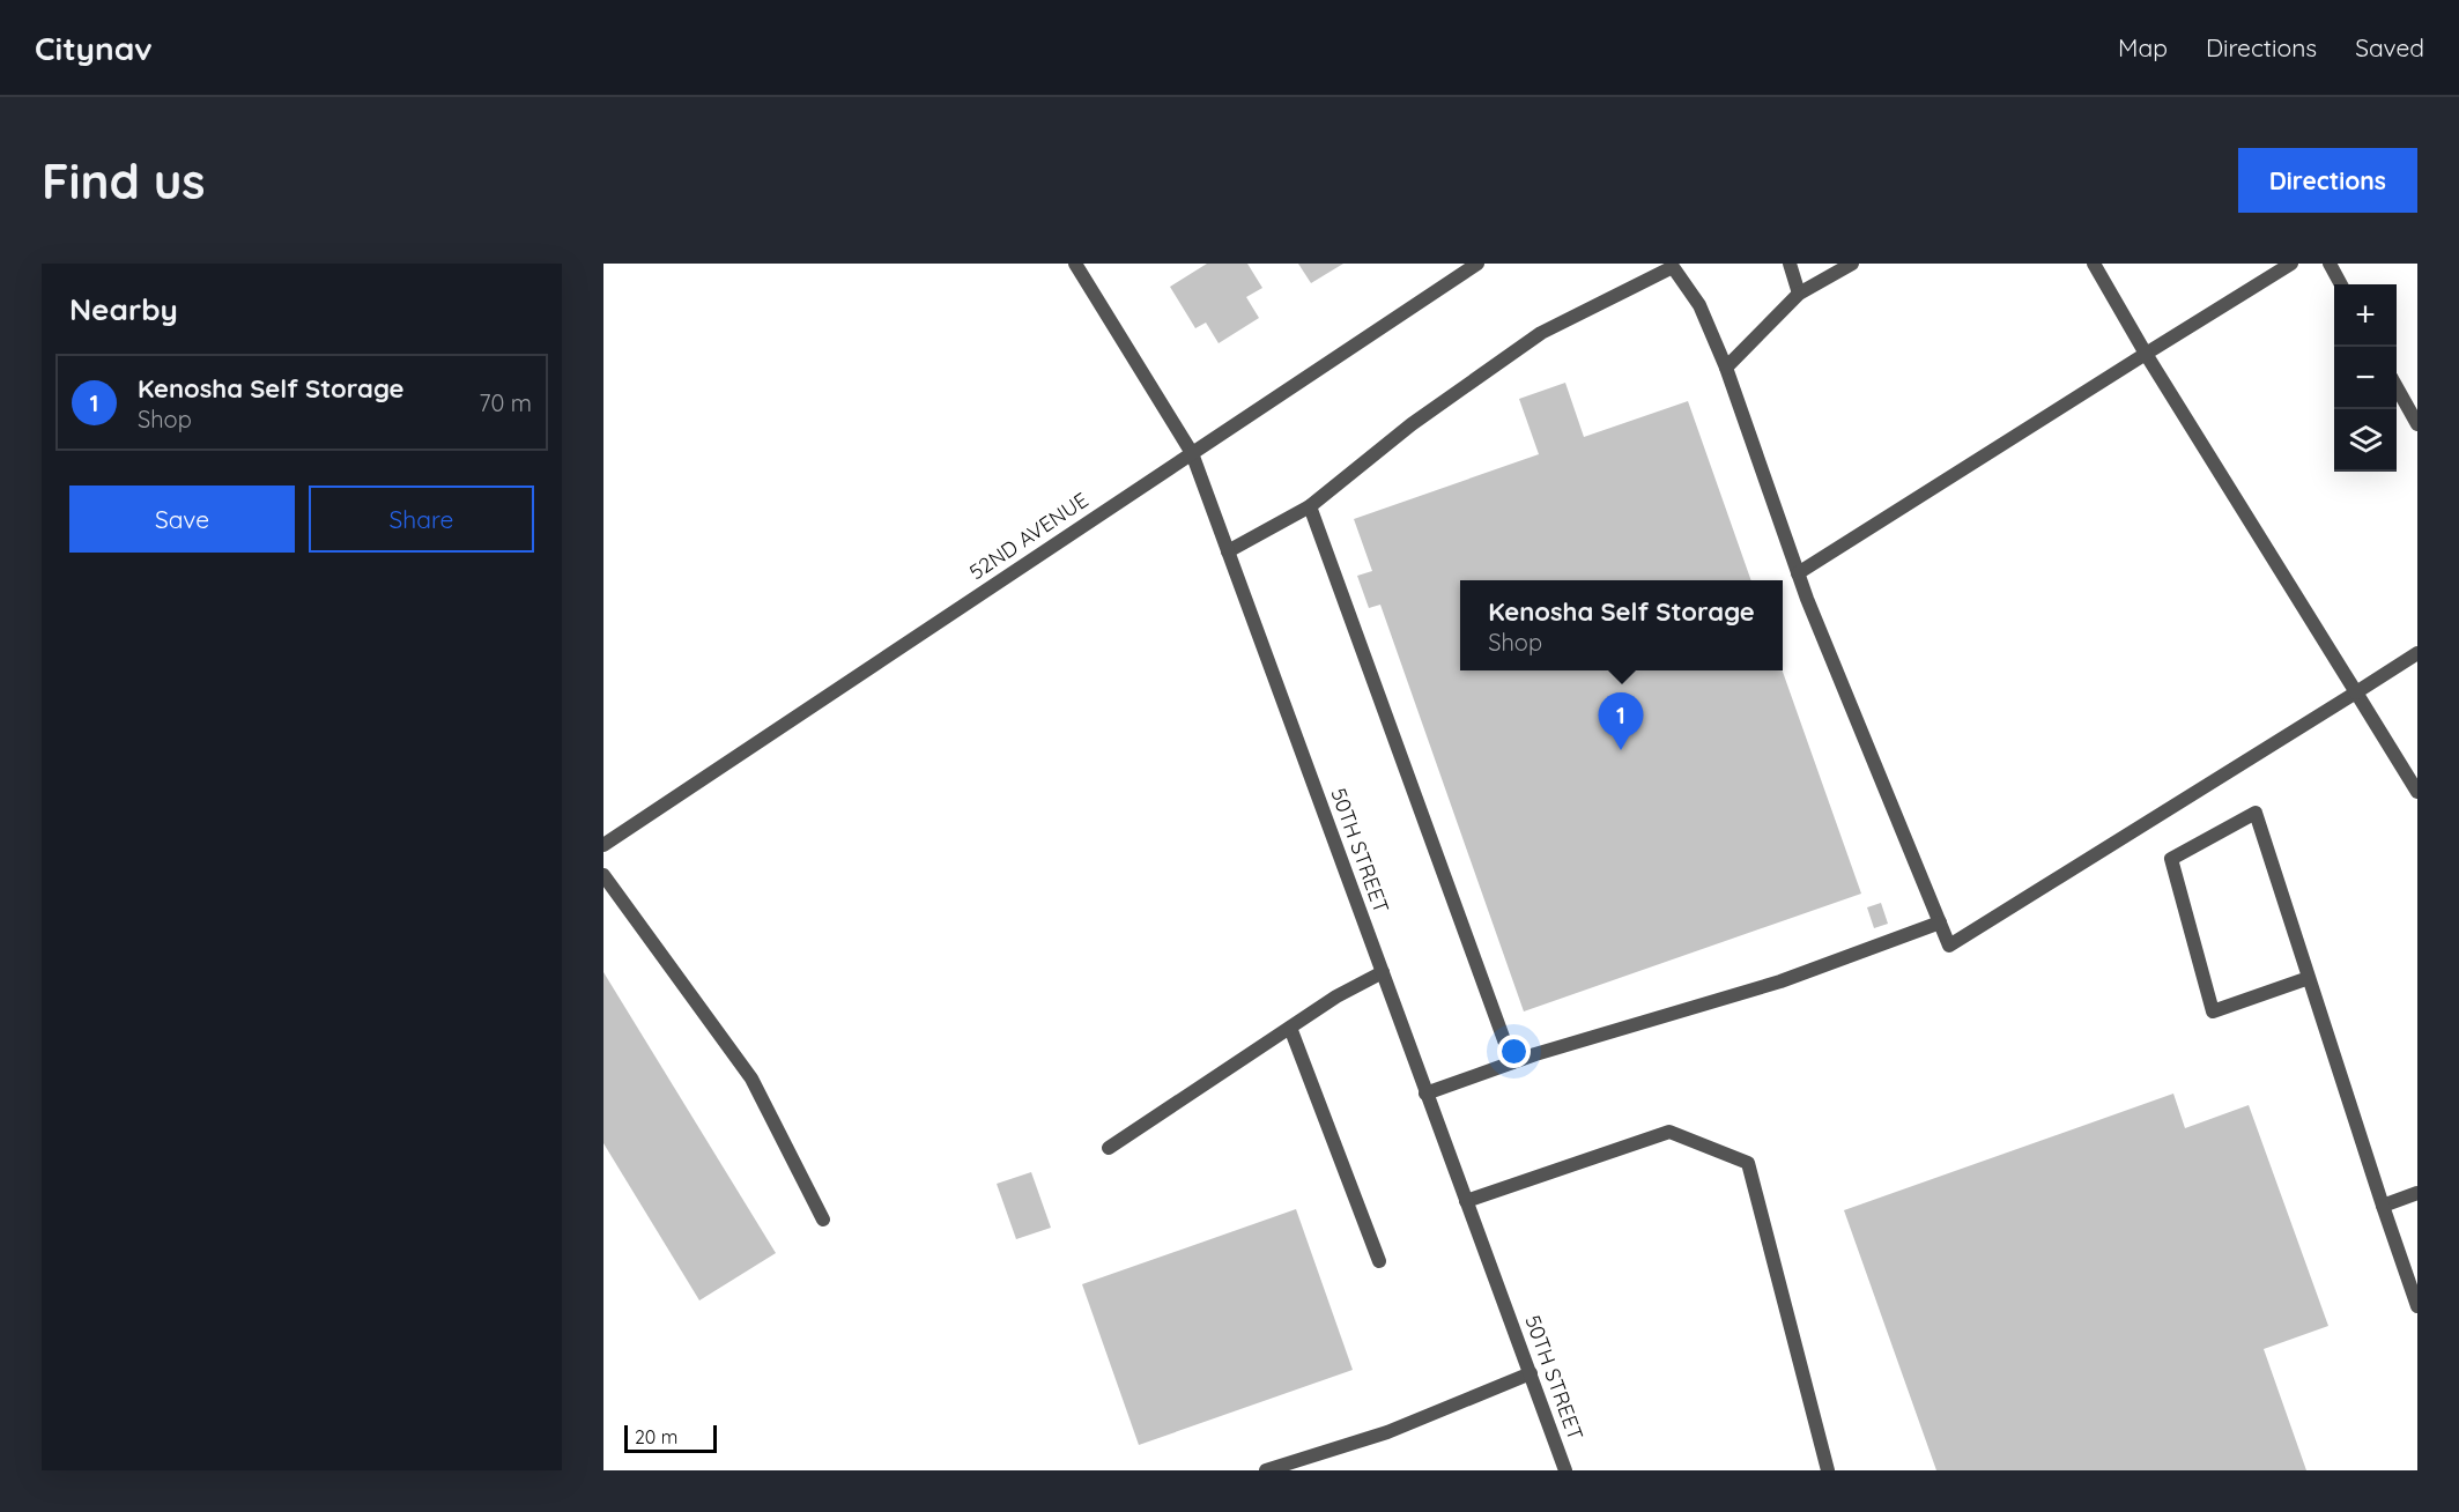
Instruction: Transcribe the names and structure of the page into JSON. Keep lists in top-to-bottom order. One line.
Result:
{"streets":{"street":["52ND AVENUE","50TH STREET"]},"crossings":[["52ND AVENUE","50TH STREET"]],"scale_bar":"20 m","page":{"header":"Citynav","nav":["Map","Directions","Saved"],"buttons":["Directions",["Save","Share"]],"title":"Find us","heading":"Nearby","map_buttons":["+","−"],"list":[{"mark":"1","name":"Kenosha Self Storage","note":"Shop","value":"70 m"}],"popup":["Kenosha Self Storage","Shop"],"pins":"1","scale":"20 m"}}
